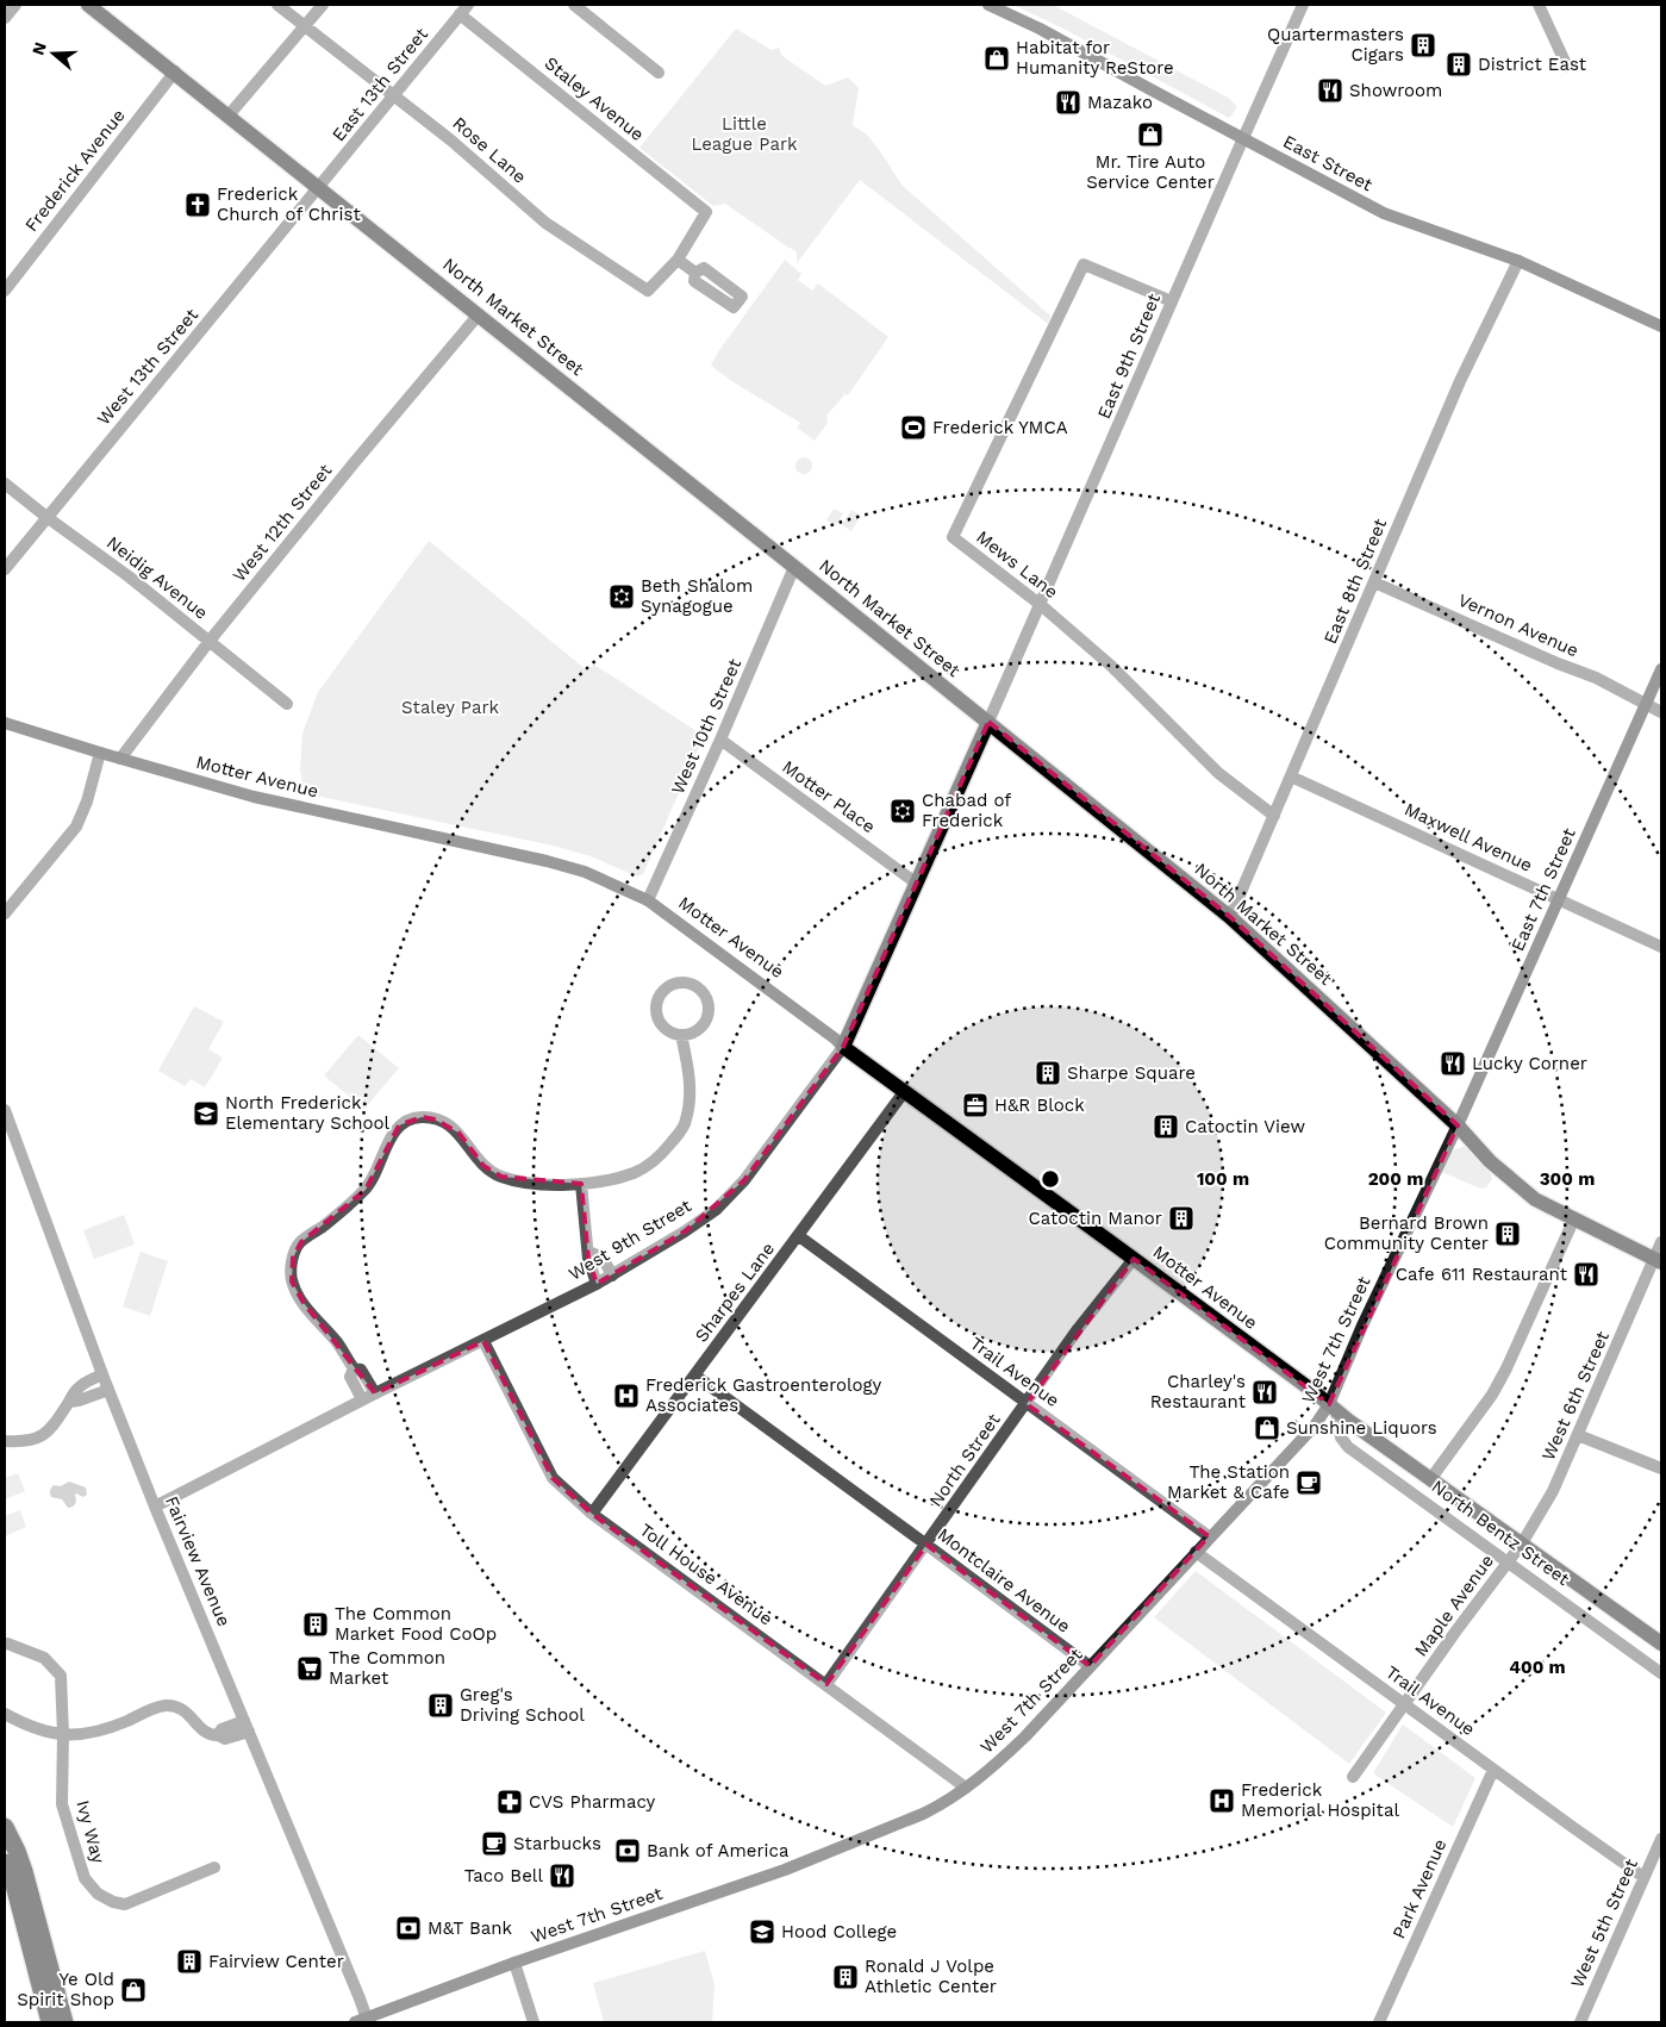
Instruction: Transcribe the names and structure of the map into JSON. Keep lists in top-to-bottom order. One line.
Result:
{"streets":{"main road":["East Street","North Market Street","Motter Avenue","East 7th Street","West 9th Street","West 7th Street","North Bentz Street"],"street":["East 13th Street","Staley Avenue","Rose Lane","Frederick Avenue","East 9th Street","West 13th Street","West 12th Street","Mews Lane","Neidig Avenue","East 8th Street","Vernon Avenue","West 10th Street","Motter Place","Maxwell Avenue","Sharpes Lane","Trail Avenue","West 6th Street","North Street","Fairview Avenue","Toll House Avenue","Montclaire Avenue","Maple Avenue","Ivy Way","Park Avenue","West 5th Street"]},"crossings":[["East 13th Street","Staley Avenue"],["East 13th Street","Rose Lane"],["East 13th Street","North Market Street"],["East 13th Street","West 13th Street"],["Staley Avenue","Rose Lane"],["East Street","East 9th Street"],["East Street","East 8th Street"],["Frederick Avenue","North Market Street"],["North Market Street","East 9th Street"],["North Market Street","West 13th Street"],["North Market Street","West 12th Street"],["North Market Street","East 8th Street"],["North Market Street","West 10th Street"],["North Market Street","East 7th Street"],["North Market Street","West 9th Street"],["North Market Street","West 7th Street"],["North Market Street","West 6th Street"],["East 9th Street","Mews Lane"],["East 9th Street","West 9th Street"],["West 13th Street","Neidig Avenue"],["West 12th Street","Neidig Avenue"],["West 12th Street","Motter Avenue"],["Mews Lane","East 8th Street"],["East 8th Street","Vernon Avenue"],["East 8th Street","Maxwell Avenue"],["Vernon Avenue","East 7th Street"],["West 10th Street","Motter Avenue"],["West 10th Street","Motter Place"],["Motter Avenue","West 9th Street"],["Motter Avenue","Sharpes Lane"],["Motter Avenue","West 7th Street"],["Motter Avenue","North Street"],["Motter Avenue","North Bentz Street"],["Motter Place","West 9th Street"],["Maxwell Avenue","East 7th Street"],["East 7th Street","West 7th Street"],["West 9th Street","Fairview Avenue"],["West 9th Street","Toll House Avenue"],["Sharpes Lane","Trail Avenue"],["Sharpes Lane","Toll House Avenue"],["Sharpes Lane","Montclaire Avenue"],["West 7th Street","Trail Avenue"],["West 7th Street","North Bentz Street"],["West 7th Street","Fairview Avenue"],["West 7th Street","Toll House Avenue"],["West 7th Street","Montclaire Avenue"],["Trail Avenue","North Street"],["Trail Avenue","Maple Avenue"],["Trail Avenue","Park Avenue"],["Trail Avenue","West 5th Street"],["West 6th Street","North Bentz Street"],["West 6th Street","Maple Avenue"],["North Street","Toll House Avenue"],["North Street","Montclaire Avenue"],["North Bentz Street","Maple Avenue"]],"parks":["Little League Park","Staley Park"],"places":{"building":["Quartermasters Cigars","District East","Sharpe Square","Catoctin View","Catoctin Manor","Bernard Brown Community Center","The Common Market Food CoOp","Greg's Driving School","Fairview Center","Ronald J Volpe Athletic Center"],"shop":["Habitat for Humanity ReStore","Mr. Tire Auto Service Center","Sunshine Liquors","Ye Old Spirit Shop"],"restaurant":["Showroom","Mazako","Lucky Corner","Cafe 611 Restaurant","Charley's Restaurant","Taco Bell"],"church":["Frederick Church of Christ"],"sports":["Frederick YMCA"],"synagogue":["Beth Shalom Synagogue","Chabad of Frederick"],"office":["H&R Block"],"school or university":["North Frederick Elementary School","Hood College"],"hospital":["Frederick Gastroenterology Associates","Frederick Memorial Hospital"],"cafe":["The Station Market & Cafe","Starbucks"],"supermarket":["The Common Market"],"pharmacy":["CVS Pharmacy"],"bank":["Bank of America","M&T Bank"]},"north":"left","rings":["100 m","200 m","300 m","400 m"]}
